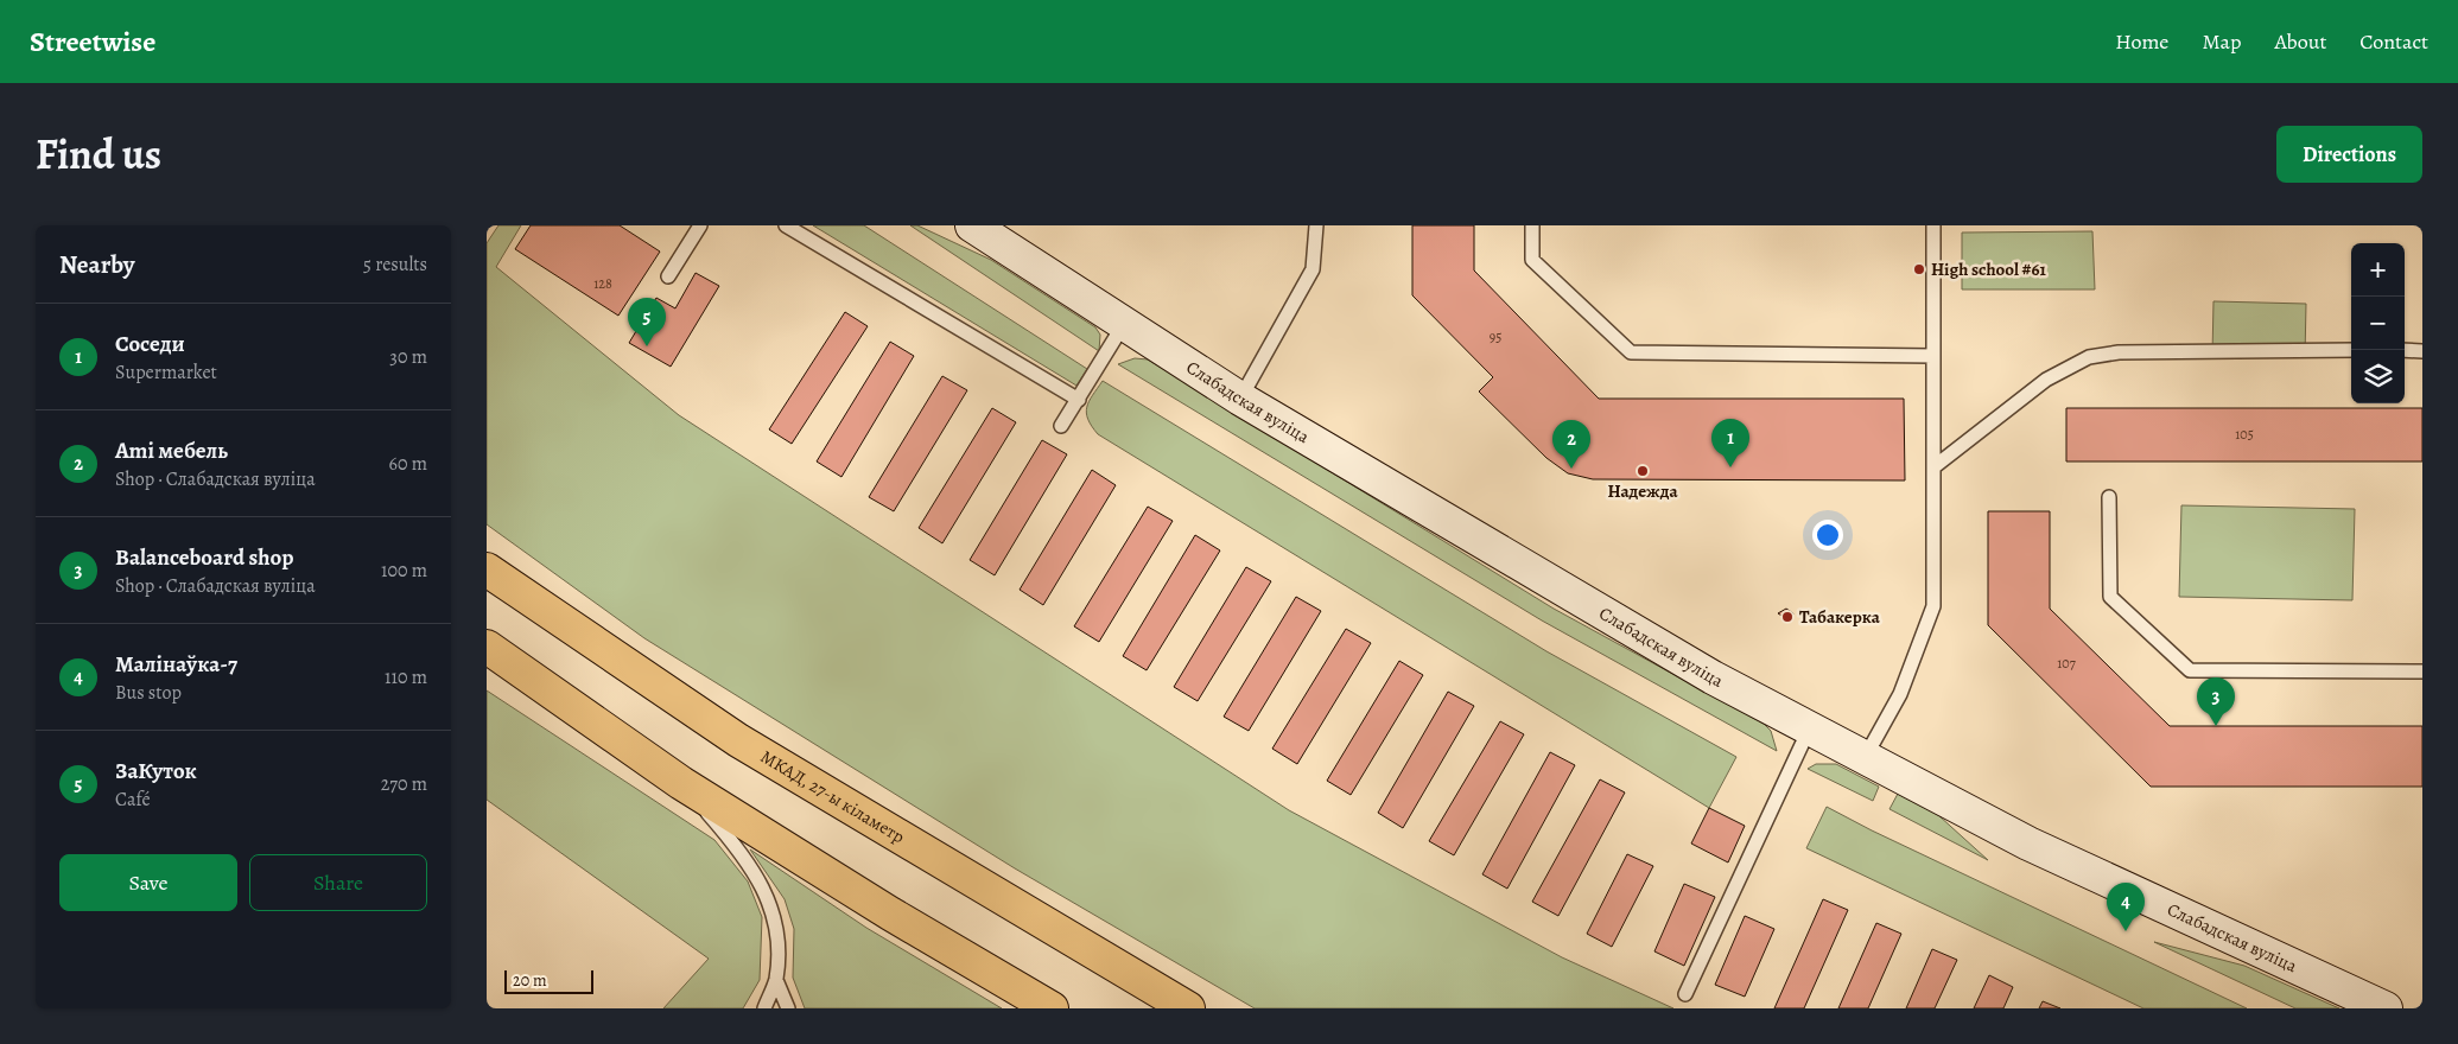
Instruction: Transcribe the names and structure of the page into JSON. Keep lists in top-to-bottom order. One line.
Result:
{"streets":{"highway":["МКАД, 27-ы кіламетр"],"main road":["Слабадская вуліца"]},"places":["High school #61","Надежда","Табакерка"],"house_numbers":["128","95","105","107"],"scale_bar":"20 m","page":{"header":"Streetwise","nav":["Home","Map","About","Contact"],"title":"Find us","buttons":["Directions",["Save","Share"]],"heading":["Nearby","5 results"],"map_buttons":["+","−"],"pins":["5","1","2","3","4"],"list":[{"mark":"1","name":"Соседи","note":"Supermarket","value":"30 m"},{"mark":"2","name":"Ami мебель","note":"Shop · Слабадская вуліца","value":"60 m"},{"mark":"3","name":"Balanceboard shop","note":"Shop · Слабадская вуліца","value":"100 m"},{"mark":"4","name":"Малінаўка-7","note":"Bus stop","value":"110 m"},{"mark":"5","name":"ЗаКуток","note":"Café","value":"270 m"}],"scale":"20 m"}}
